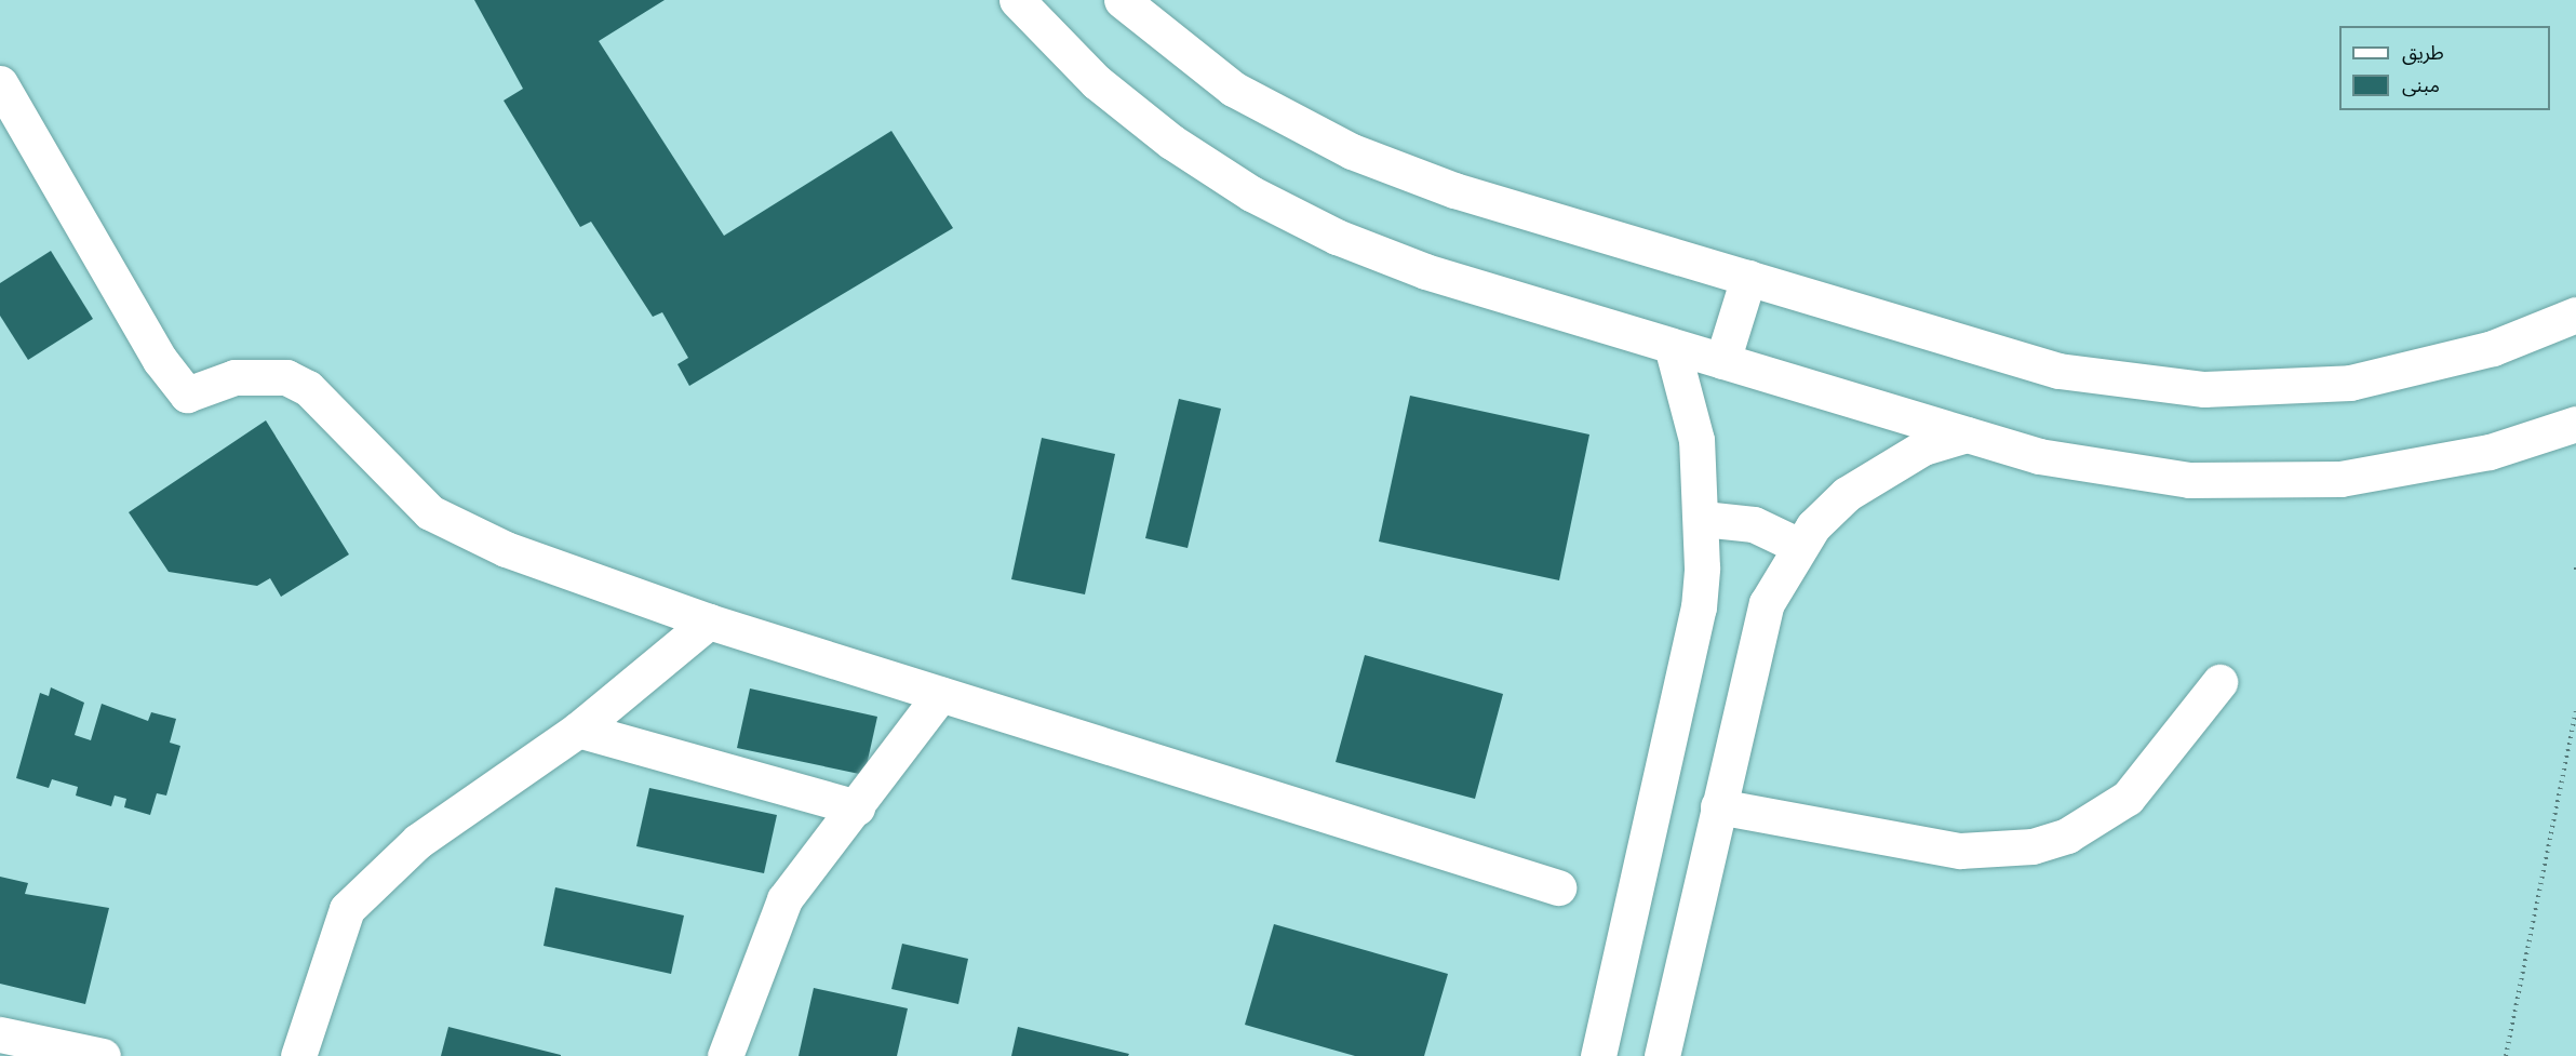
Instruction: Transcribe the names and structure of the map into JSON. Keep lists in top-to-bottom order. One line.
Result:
{"legend":["طريق","مبنى"]}
